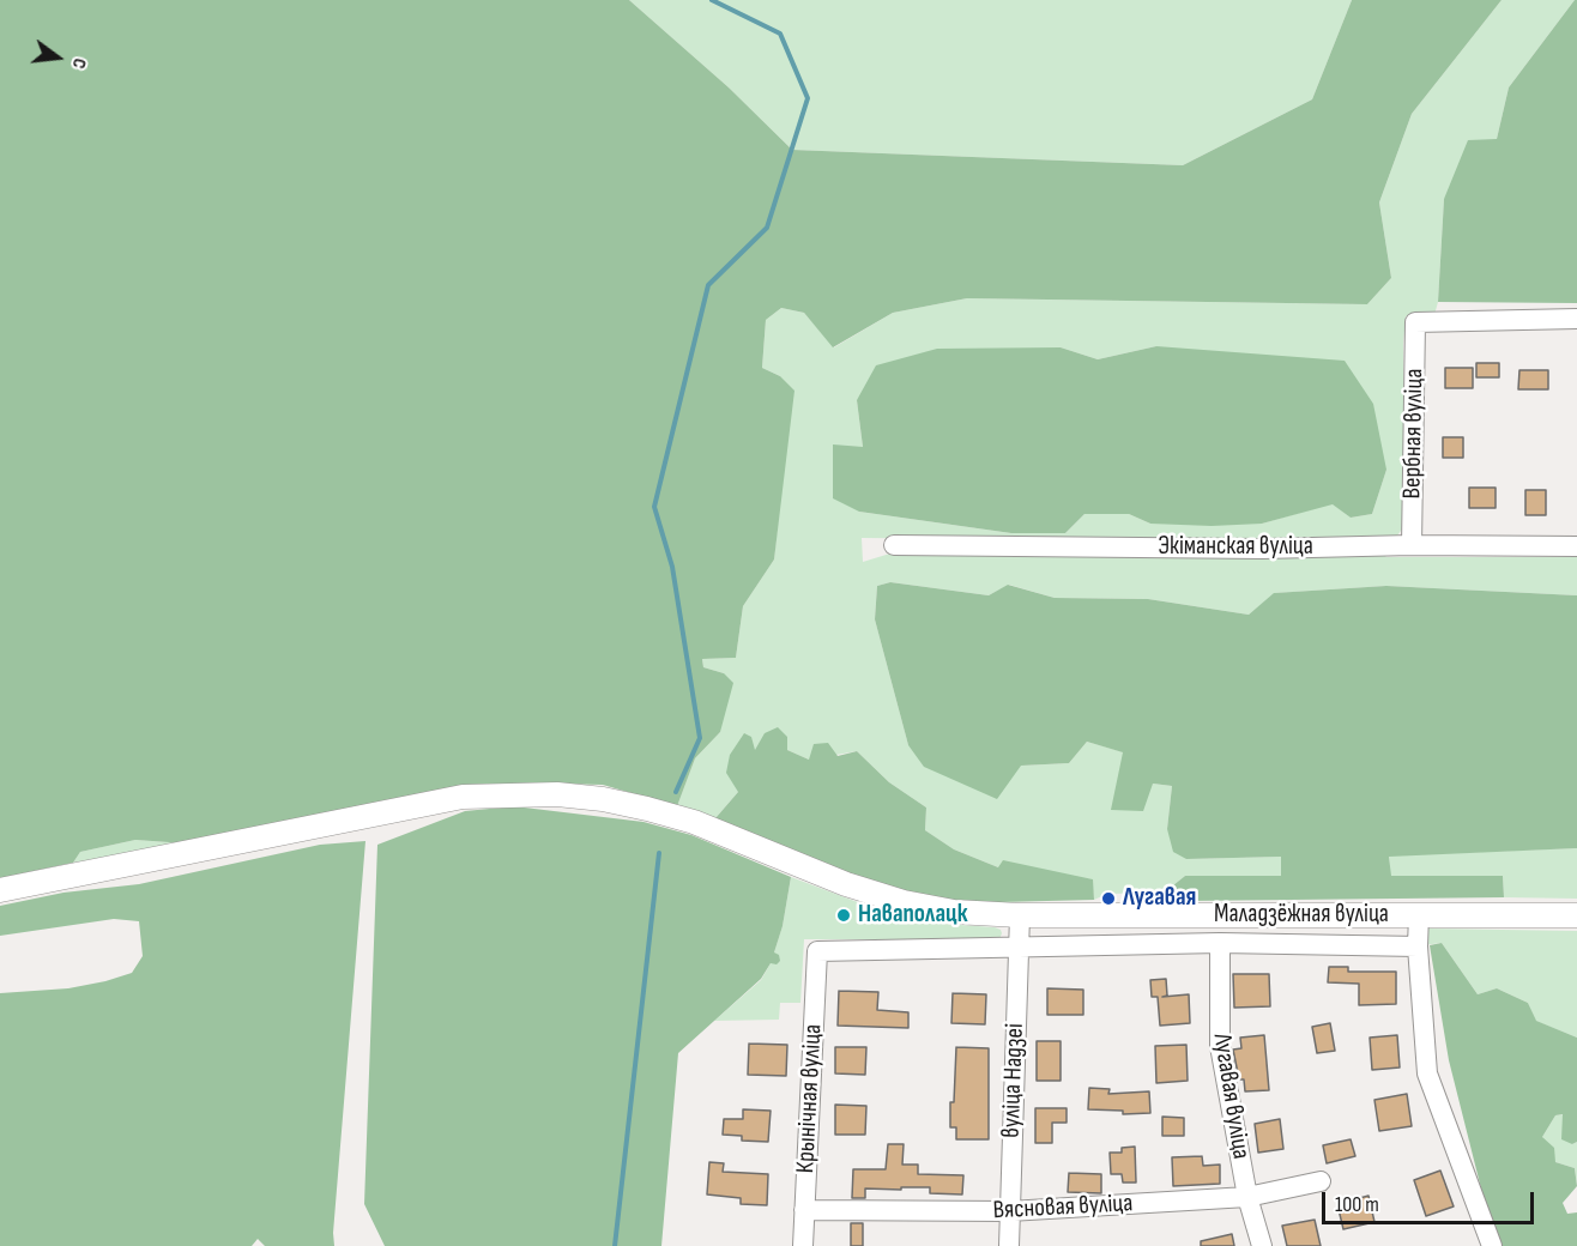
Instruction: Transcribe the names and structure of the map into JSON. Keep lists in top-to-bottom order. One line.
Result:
{"streets":{"main road":["Маладзёжная вуліца"],"street":["Вербная вуліца","Экіманская вуліца","вуліца Надзеі","Лугавая вуліца","Крынічная вуліца","Вясновая вуліца"]},"crossings":[["Вербная вуліца","Экіманская вуліца"],["Маладзёжная вуліца","вуліца Надзеі"],["вуліца Надзеі","Крынічная вуліца"],["вуліца Надзеі","Вясновая вуліца"],["Лугавая вуліца","Вясновая вуліца"],["Крынічная вуліца","Вясновая вуліца"]],"places":["Лугавая","Наваполацк"],"scale_bar":"100 m","north":"right"}
